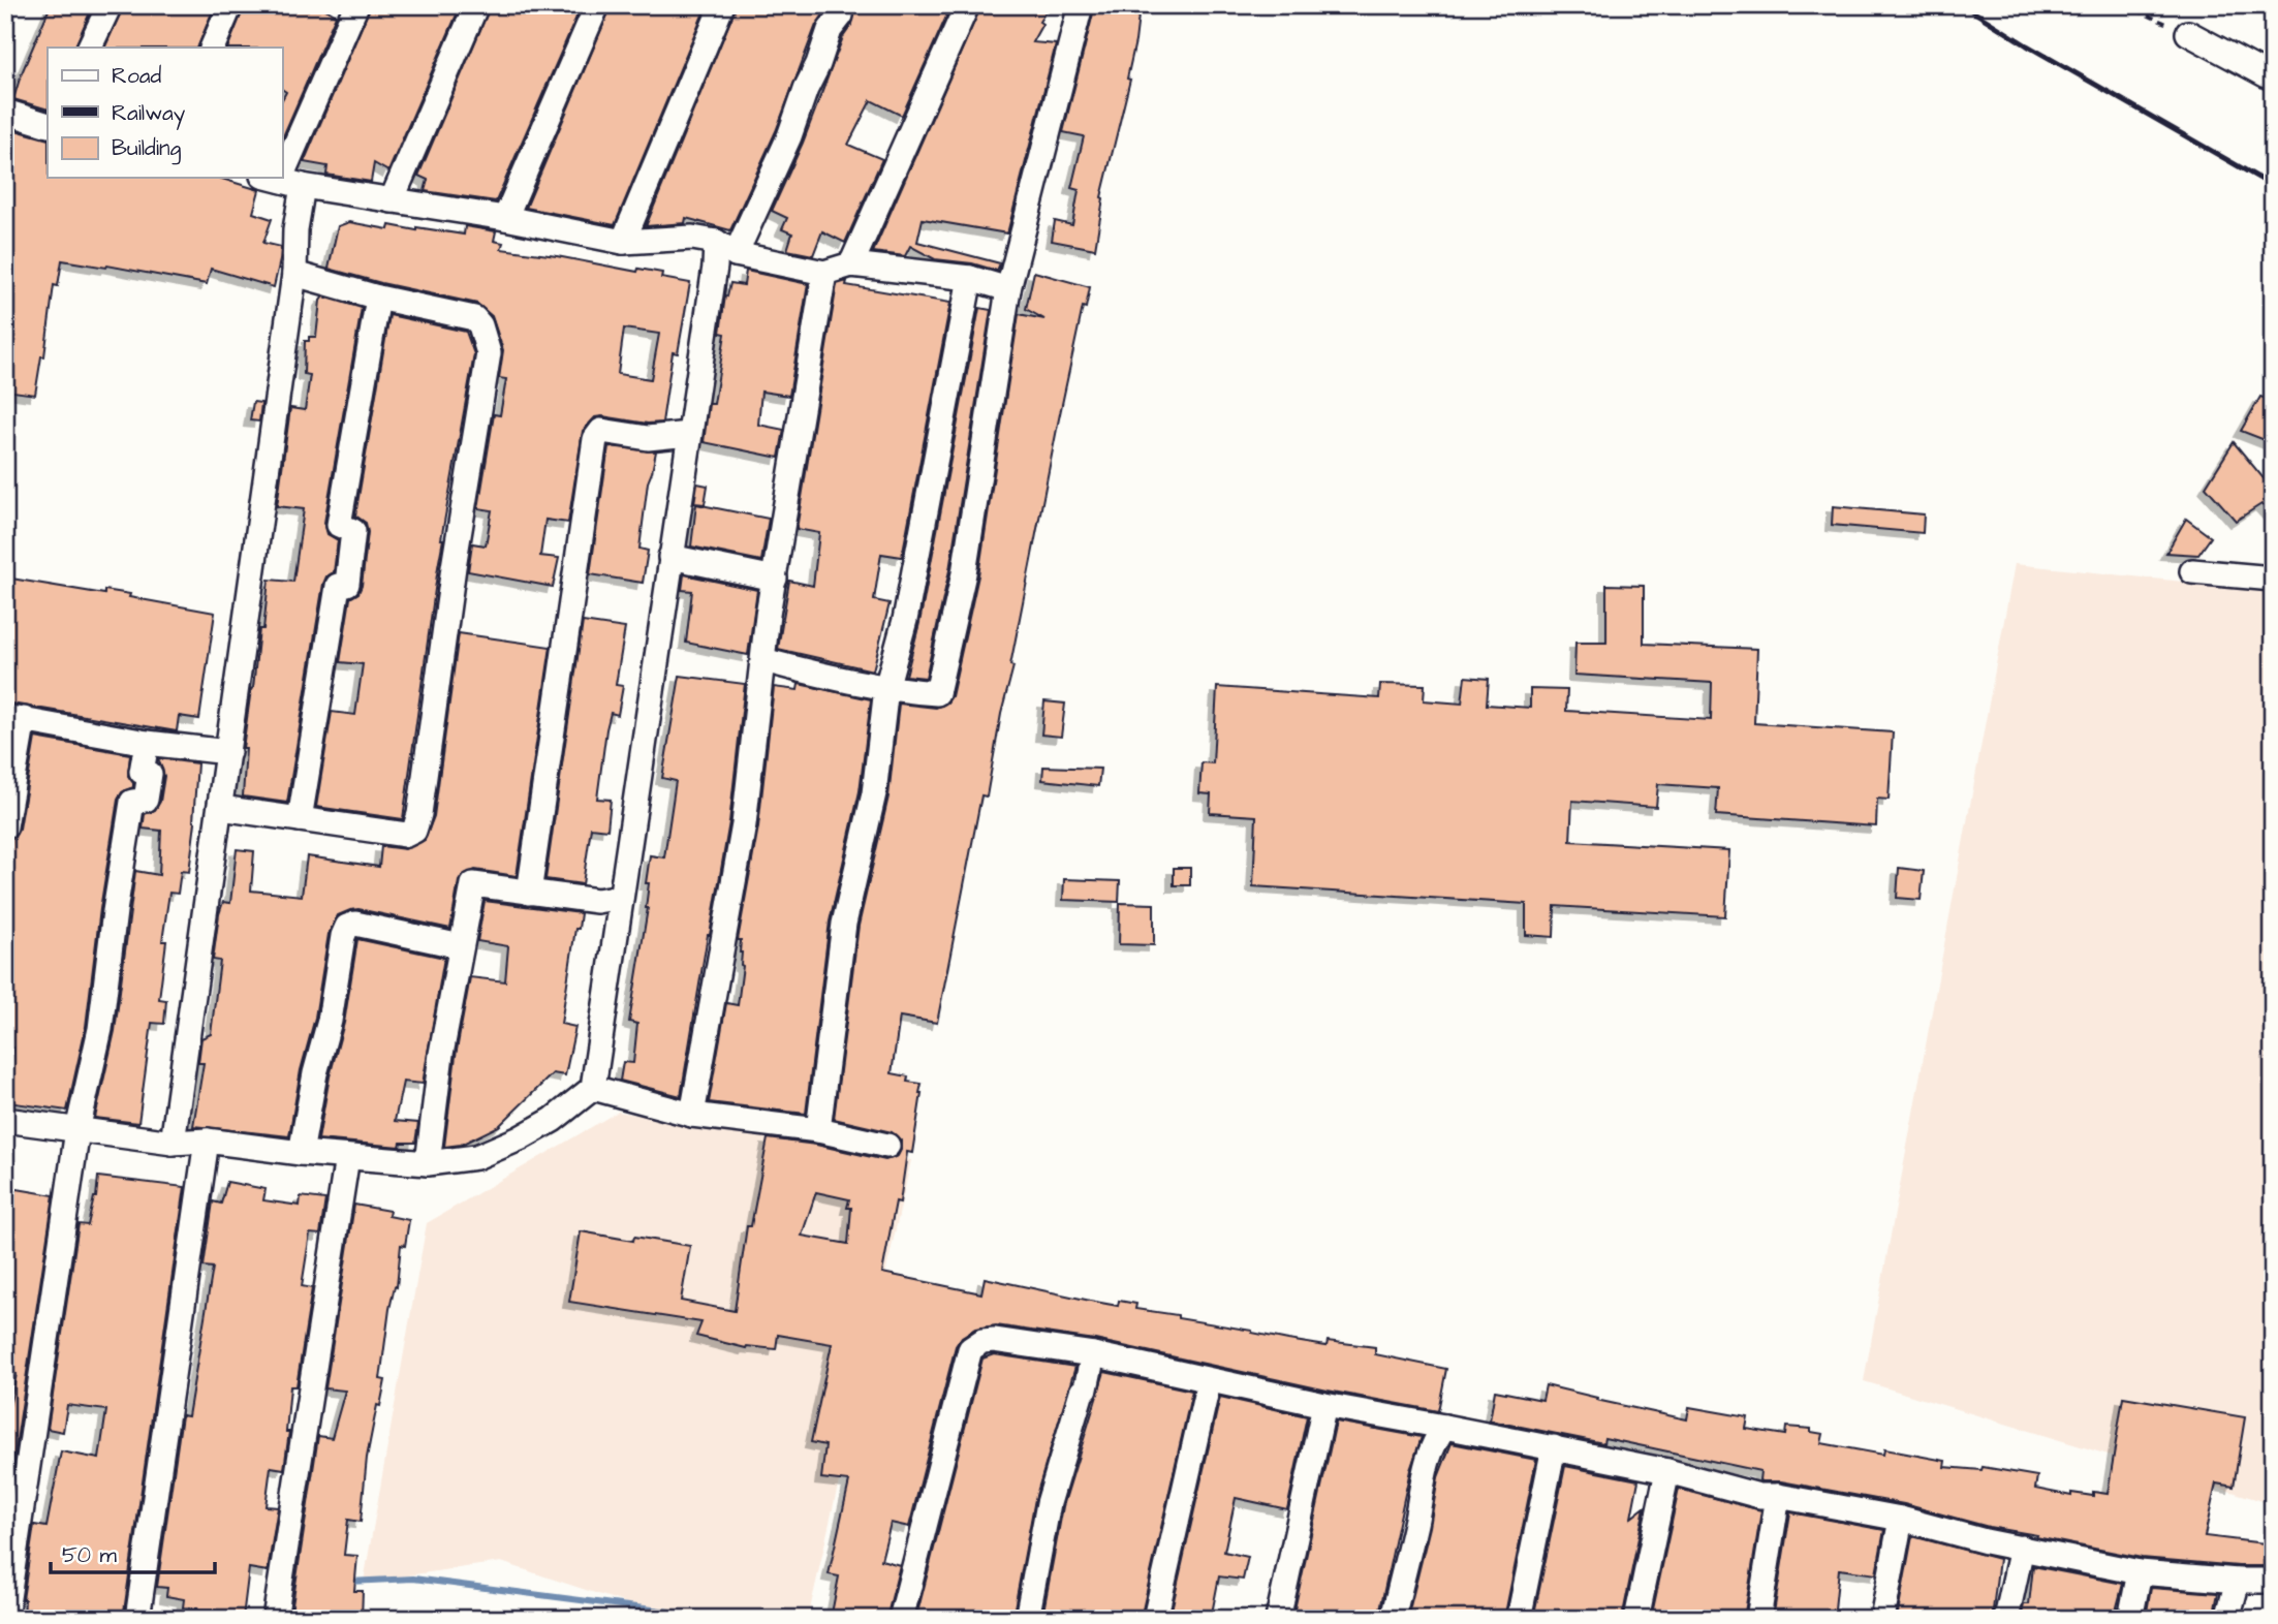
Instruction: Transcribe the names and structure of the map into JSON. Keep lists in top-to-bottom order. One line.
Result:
{"legend":["Road","Railway","Building"],"scale_bar":"50 m"}
